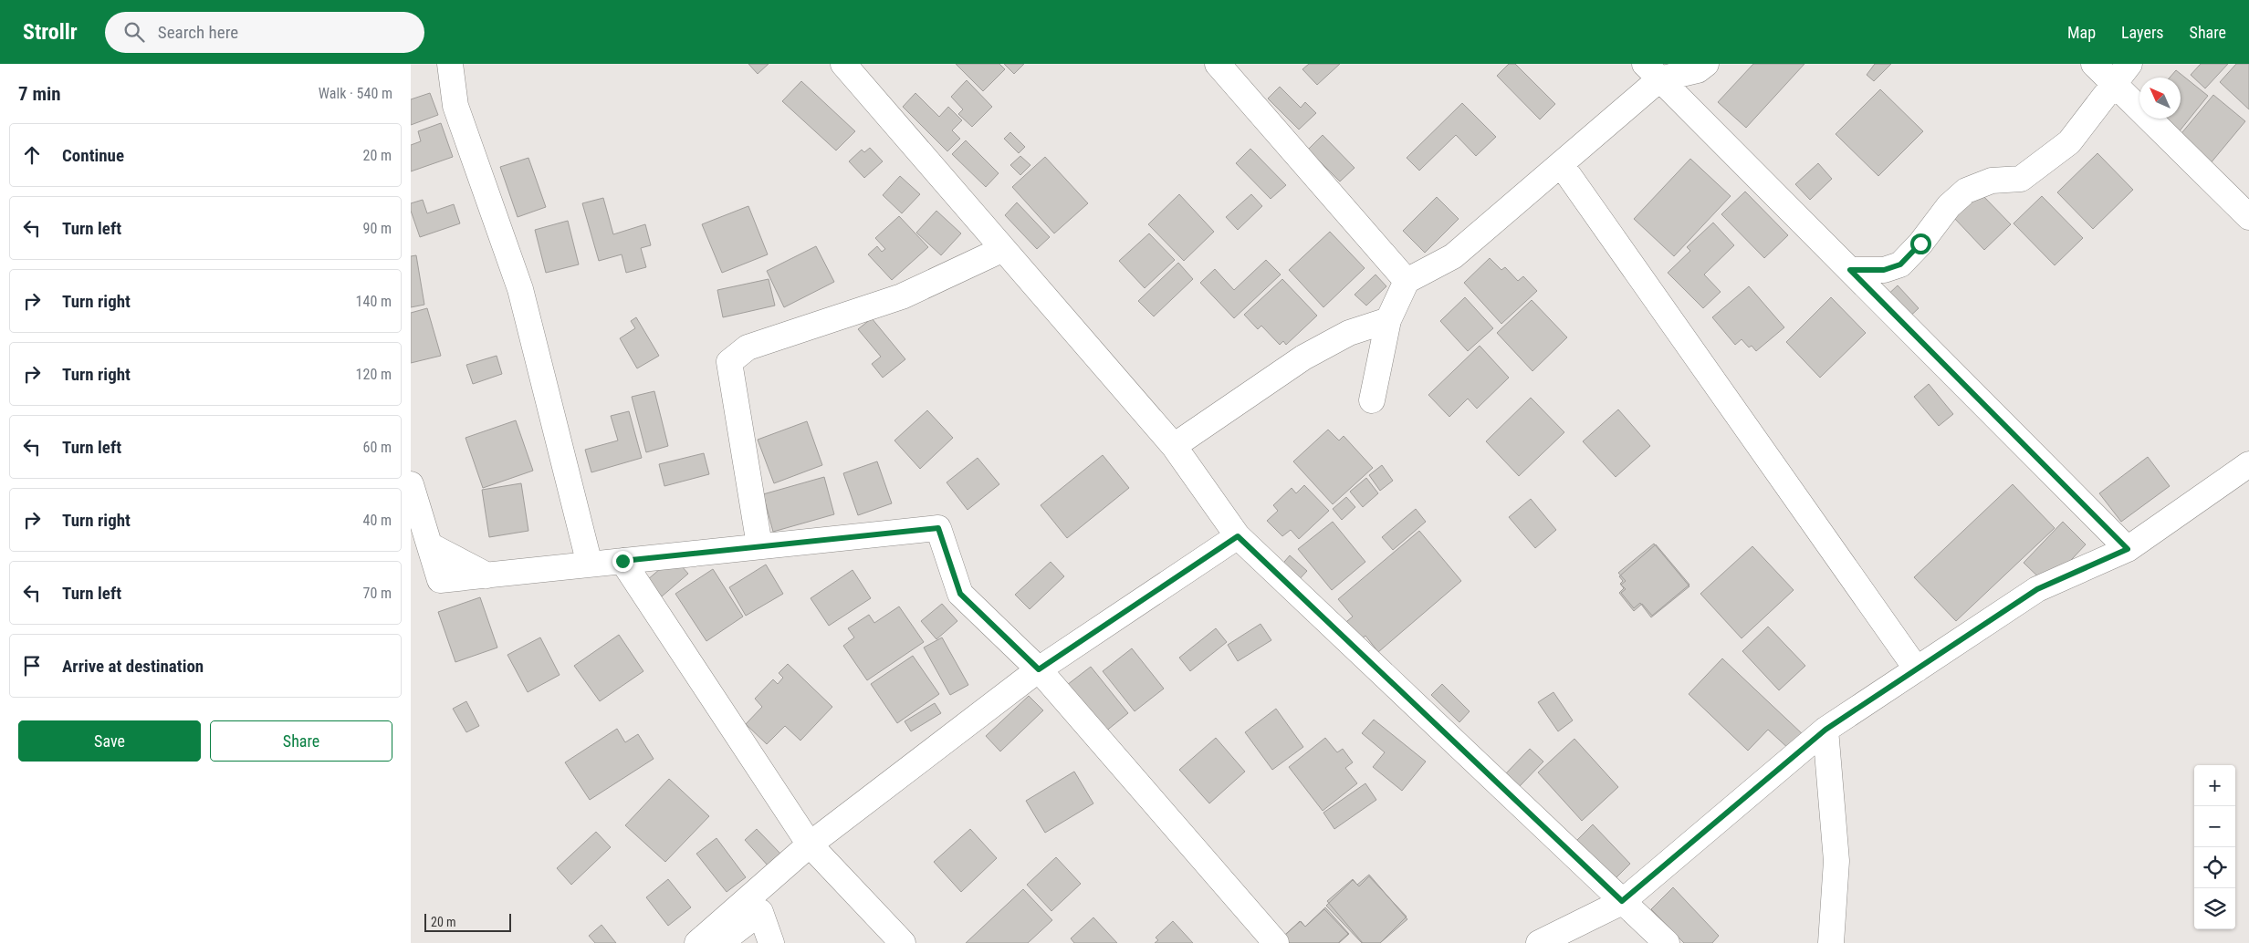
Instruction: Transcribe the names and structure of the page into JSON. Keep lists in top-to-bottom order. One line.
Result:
{"scale_bar":"20 m","north":"top left","page":{"header":"Strollr","search":"Search here","nav":["Map","Layers","Share"],"heading":["7 min","Walk · 540 m"],"list":[["Continue","20 m"],["Turn left","90 m"],["Turn right","140 m"],["Turn right","120 m"],["Turn left","60 m"],["Turn right","40 m"],["Turn left","70 m"],"Arrive at destination"],"buttons":["Save","Share"],"map_buttons":["+","−"],"scale":"20 m"}}
